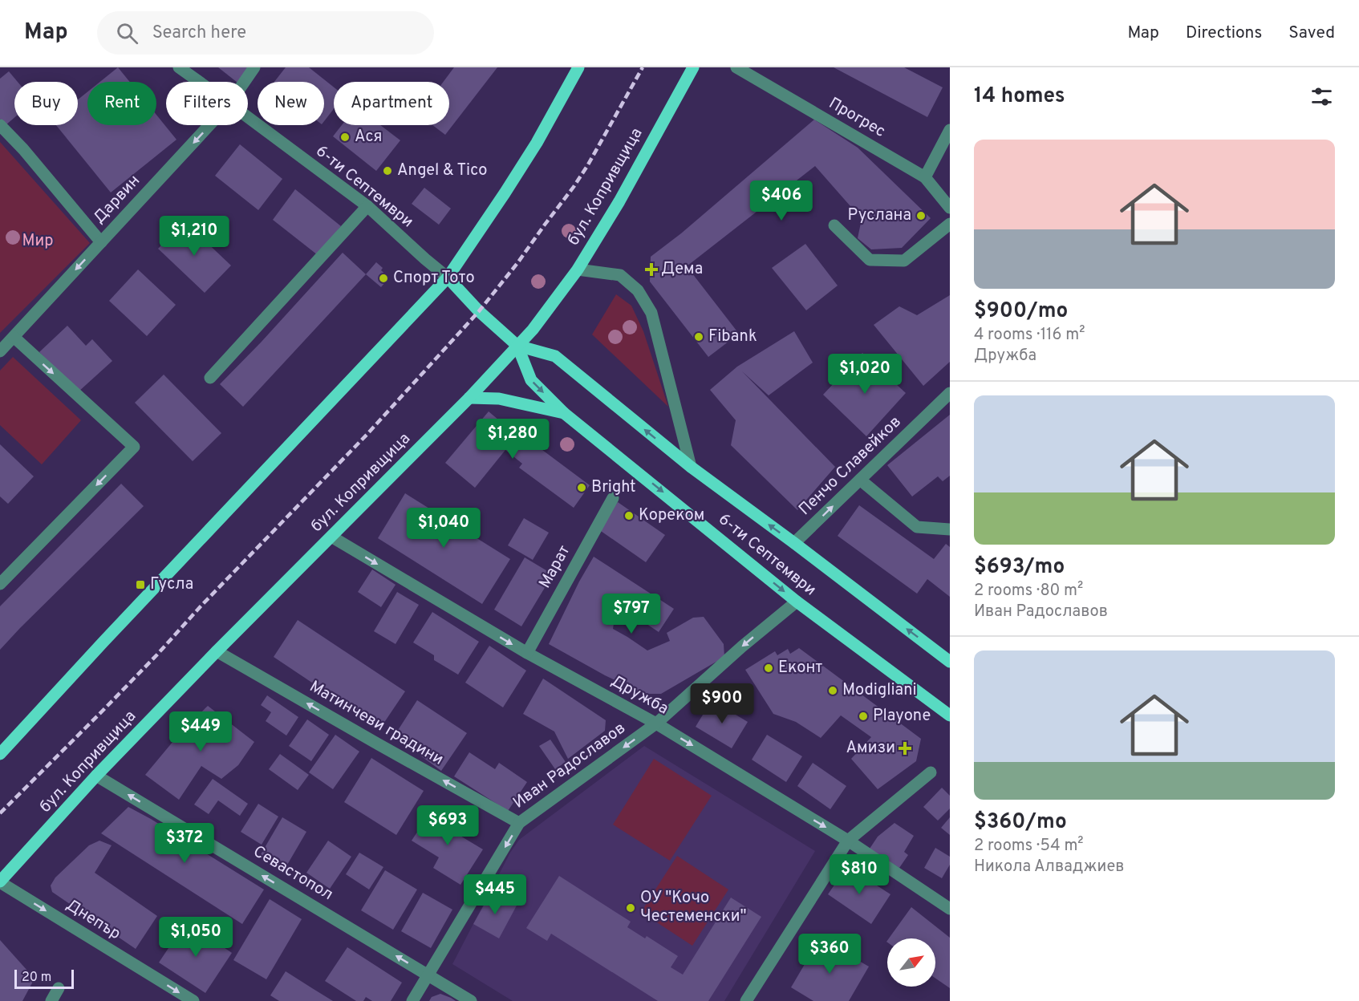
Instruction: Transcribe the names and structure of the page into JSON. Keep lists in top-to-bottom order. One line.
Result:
{"streets":{"main road":["6-ти Септември","бул. Копривщица"],"street":["Прогрес","Дарвин","Пенчо Славейков","Марат","Дружба","Матинчеви градини","Иван Радославов","Севастопол","Днепър"]},"crossings":[["6-ти Септември","бул. Копривщица"],["6-ти Септември","Пенчо Славейков"],["6-ти Септември","Иван Радославов"],["бул. Копривщица","Дружба"],["бул. Копривщица","Матинчеви градини"],["бул. Копривщица","Севастопол"],["бул. Копривщица","Днепър"],["Марат","Дружба"],["Дружба","Иван Радославов"],["Матинчеви градини","Иван Радославов"],["Иван Радославов","Севастопол"]],"one_way":["Дарвин","Пенчо Славейков","Дружба","Матинчеви градини","Иван Радославов","Севастопол","Днепър"],"parks":["Мир"],"places":{"other":["Ася","Angel & Tico","Руслана","Спорт Тото","Fibank","Bright","Кореком","Еконт","Modigliani","Playone","ОУ \"Кочо Честеменски\""],"health":["Дема","Амизи"],"transit":["Гусла"]},"scale_bar":"20 m","north":"top right","page":{"header":"Map","search":"Search here","nav":["Map","Directions","Saved"],"heading":"14 homes","chip":["Buy","Rent","Filters","New","Apartment"],"list":[{"name":"$900/mo","note":"4 rooms · 116 m² · Дружба"},{"name":"$693/mo","note":"2 rooms · 80 m² · Иван Радославов"},{"name":"$360/mo","note":"2 rooms · 54 m² · Никола Алваджиев"}],"price":["$406","$1,210","$1,020","$1,280","$1,040","$797","$900","$449","$693","$372","$810","$445","$1,050","$360"],"scale":"20 m"}}
